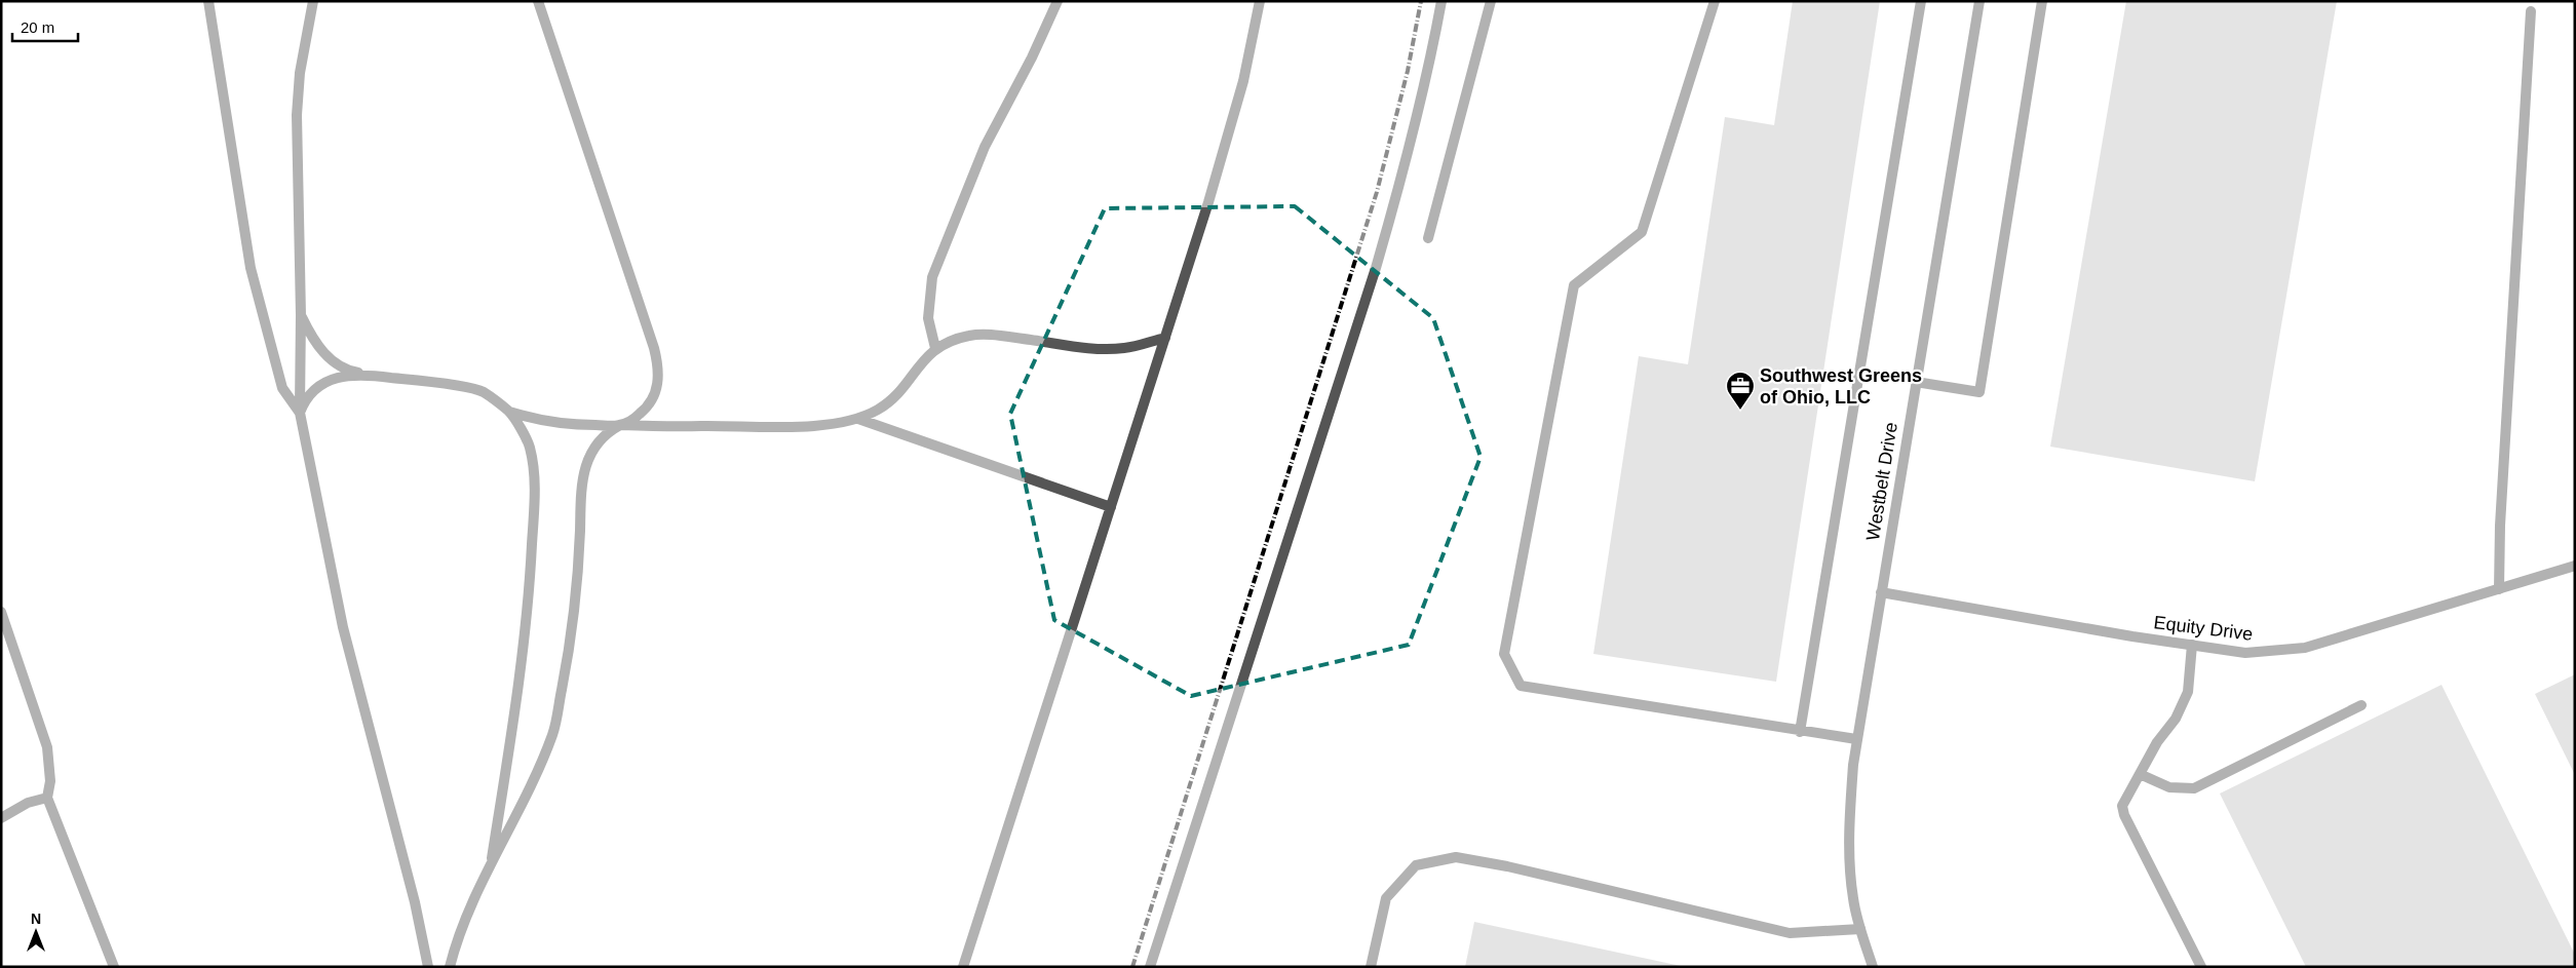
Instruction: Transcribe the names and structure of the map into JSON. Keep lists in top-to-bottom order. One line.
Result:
{"streets":{"street":["Westbelt Drive","Equity Drive"]},"crossings":[["Westbelt Drive","Equity Drive"]],"places":{"office":["Southwest Greens of Ohio, LLC"]},"scale_bar":"20 m","north":"top"}
